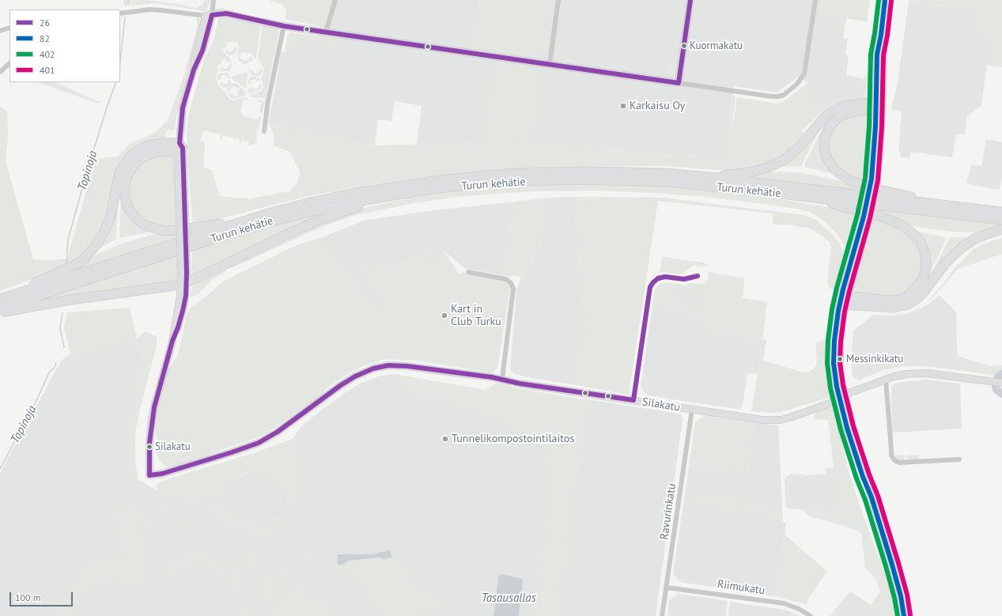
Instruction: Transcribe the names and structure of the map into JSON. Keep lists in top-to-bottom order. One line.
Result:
{"streets":{"highway":["Turun kehätie"],"street":["Silakatu","Ravurinkatu","Riimukatu"]},"crossings":[["Silakatu","Ravurinkatu"],["Ravurinkatu","Riimukatu"]],"water":["Topinoja","Tasausallas"],"places":["Kuormakatu","Karkaisu Oy","Kart in Club Turku","Messinkikatu","Tunnelikompostointilaitos","Silakatu"],"lines":["transit line 26","transit line 82","transit line 402","transit line 401"],"legend":["26","82","402","401"],"scale_bar":"100 m"}
